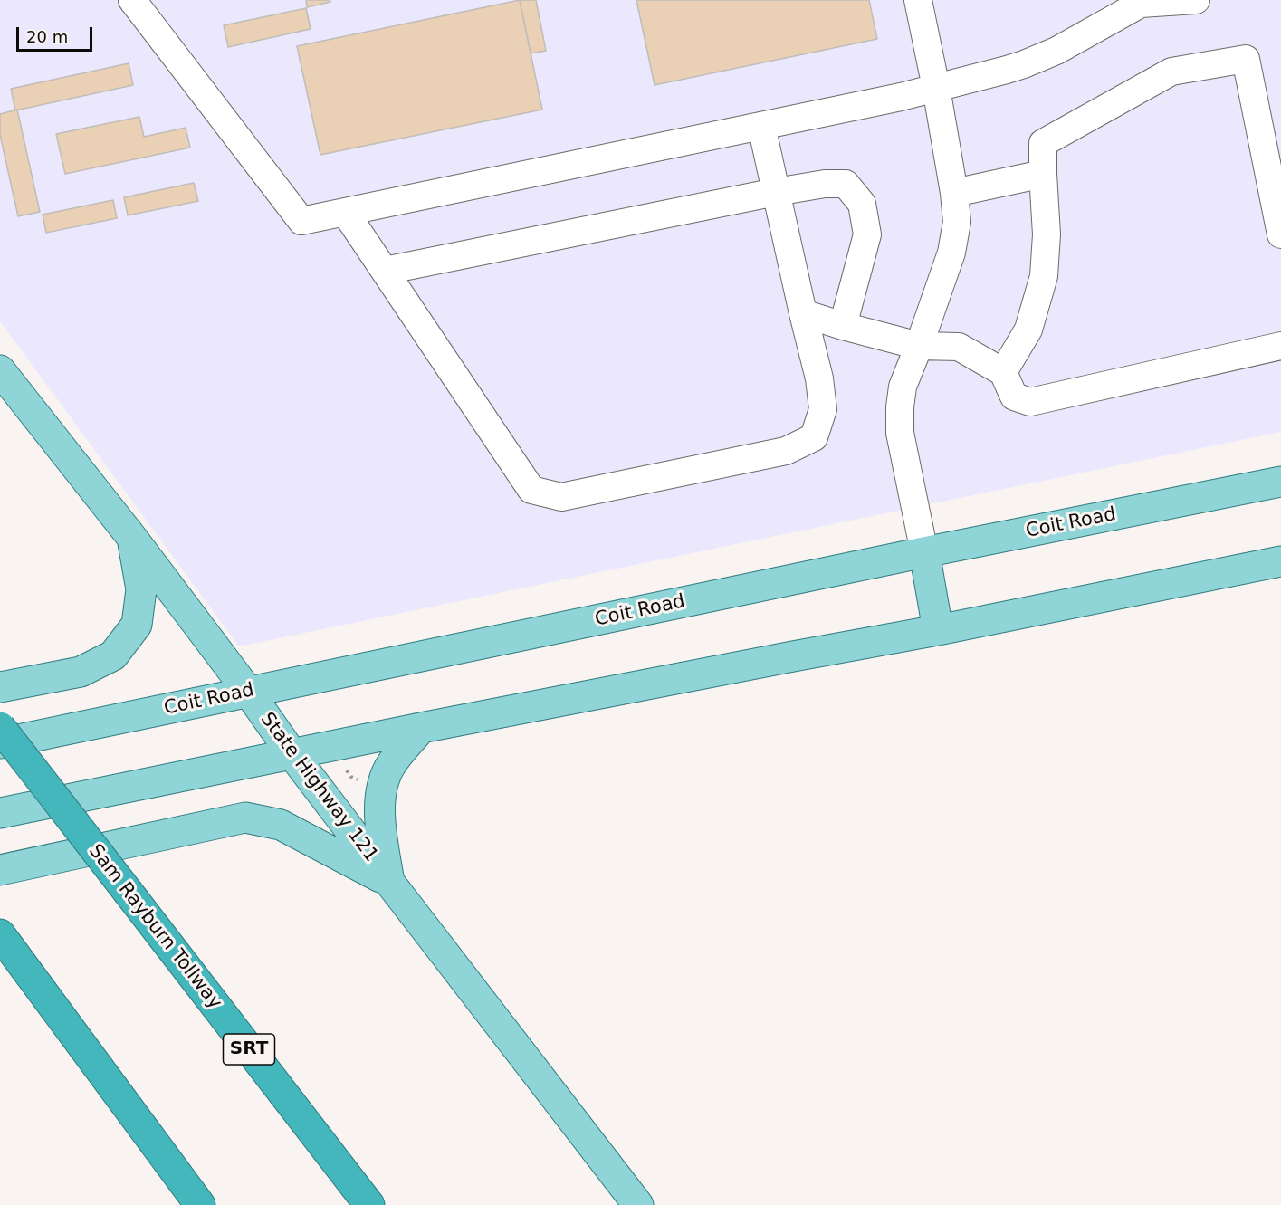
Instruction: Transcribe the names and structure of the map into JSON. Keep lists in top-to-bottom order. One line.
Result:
{"streets":{"highway":["Sam Rayburn Tollway","SRT"],"main road":["Coit Road","State Highway 121"]},"crossings":[["Coit Road","State Highway 121"]],"scale_bar":"20 m"}
